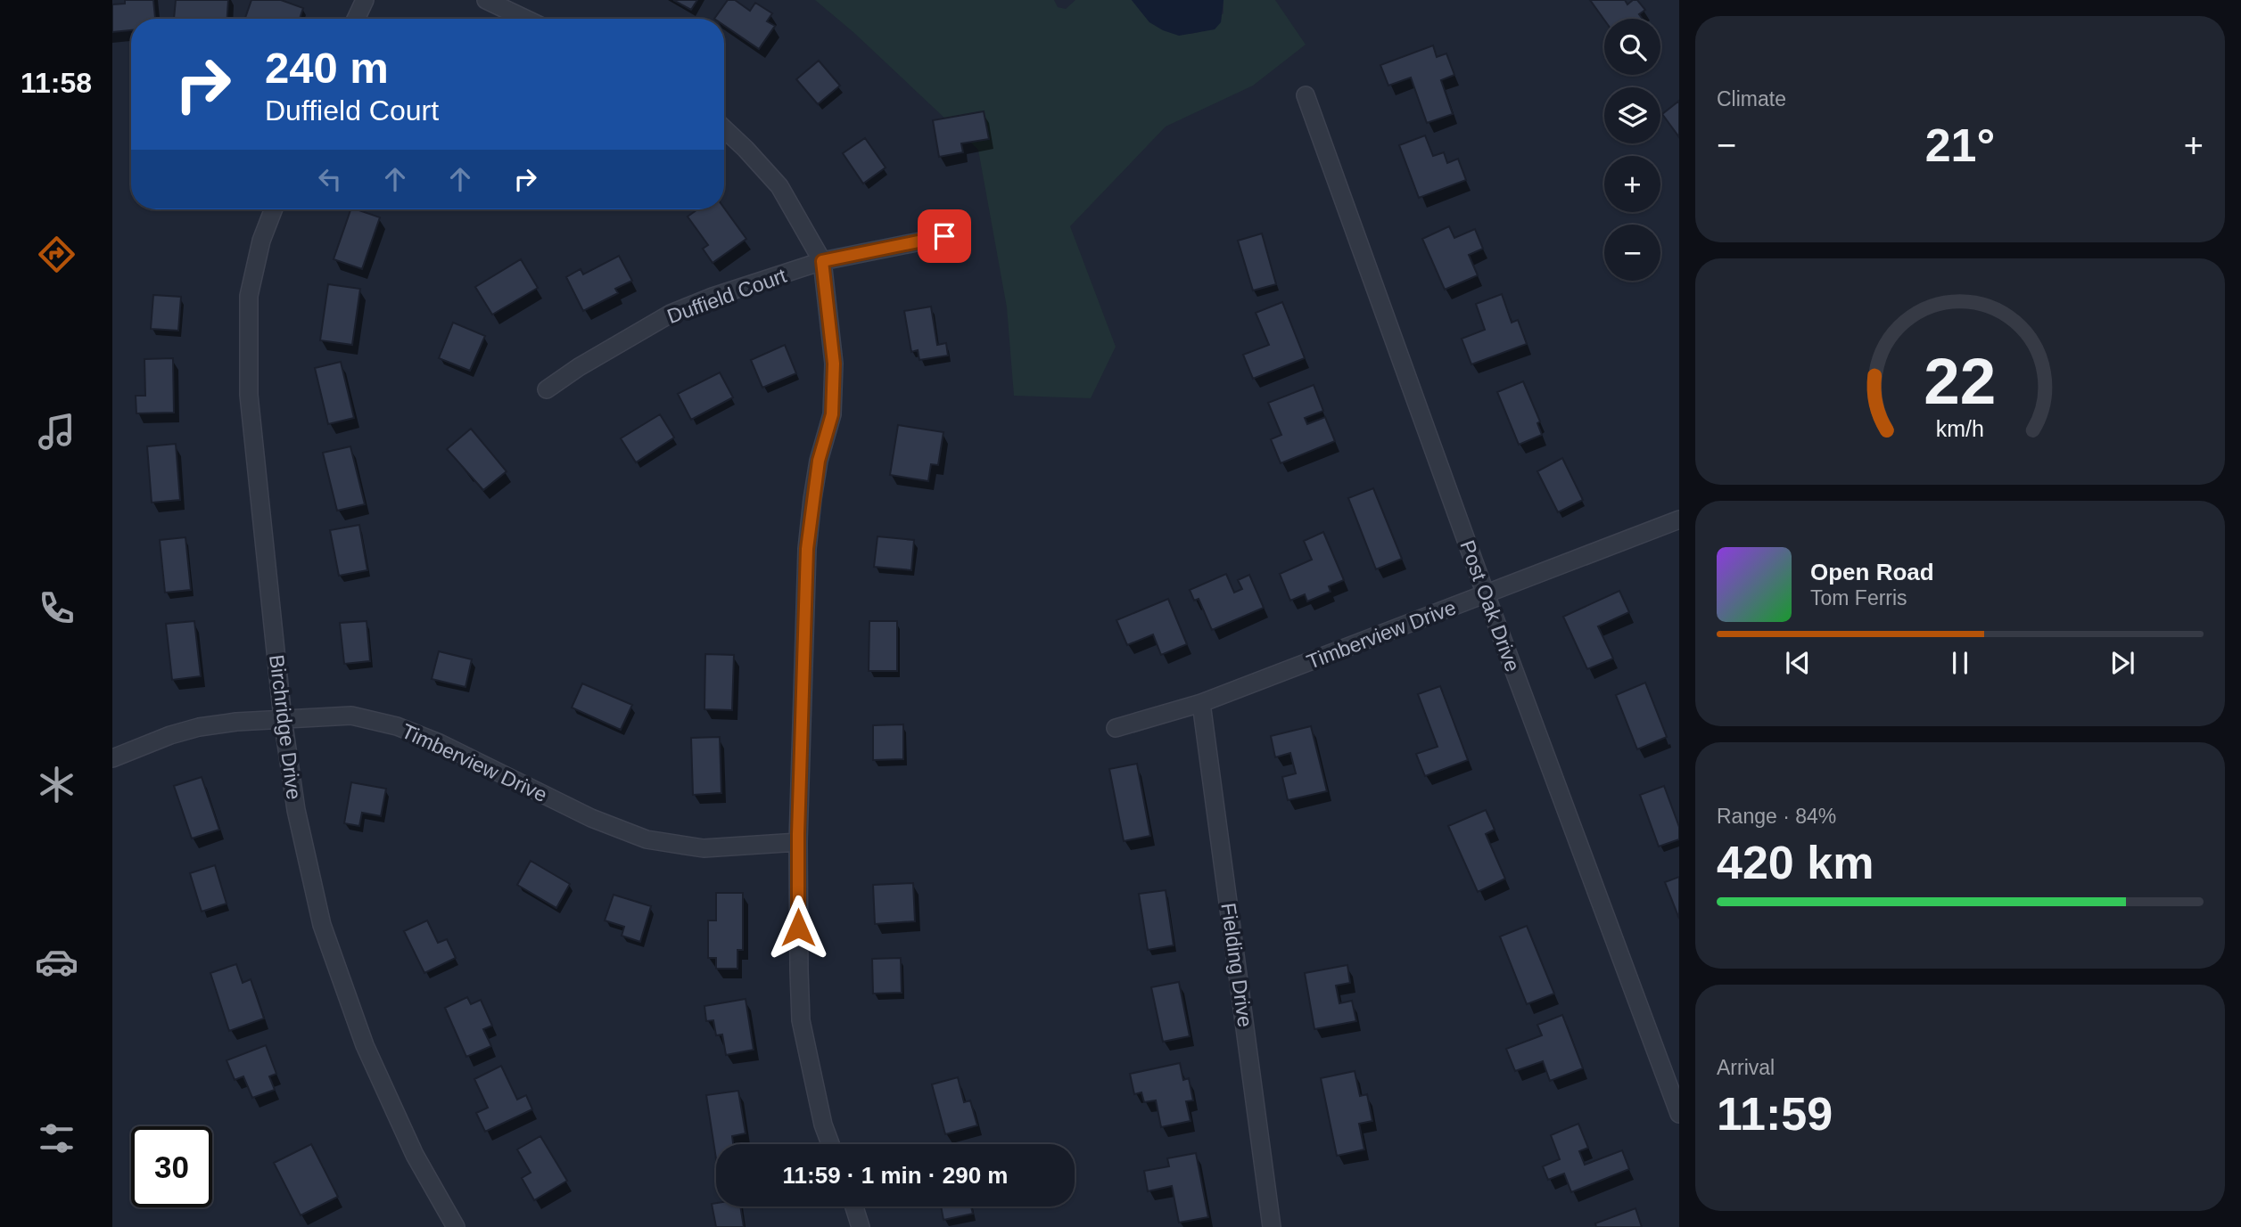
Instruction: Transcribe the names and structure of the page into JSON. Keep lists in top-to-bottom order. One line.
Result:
{"streets":{"street":["Duffield Court","Post Oak Drive","Timberview Drive","Birchridge Drive","Fielding Drive"]},"crossings":[["Post Oak Drive","Timberview Drive"],["Timberview Drive","Birchridge Drive"],["Timberview Drive","Fielding Drive"]],"page":{"tabs":"11:58","tile":["Climate",["Range · 84%","420 km"],["Arrival","11:59"]],"map_buttons":["+","−"],"turn":["240 m","Duffield Court"],"heat":["−","21°","+"],"song":["Open Road","Tom Ferris"],"limit":"30","trip":"11:59 · 1 min · 290 m","gauge":["22","km/h"]}}
